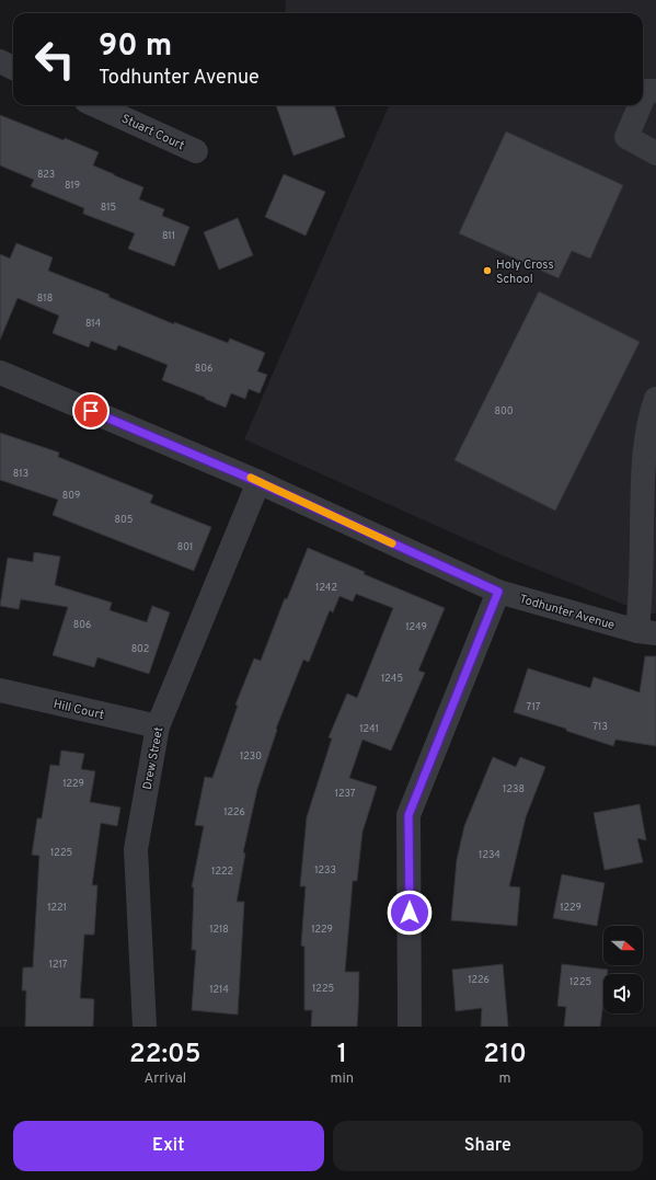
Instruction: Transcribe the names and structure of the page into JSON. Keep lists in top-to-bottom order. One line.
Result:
{"streets":{"street":["Stuart Court","Todhunter Avenue","Hill Court","Drew Street"]},"crossings":[["Todhunter Avenue","Drew Street"],["Hill Court","Drew Street"]],"places":["Holy Cross School"],"house_numbers":["823","819","815","811","818","814","806","800","813","809","805","801","1242","806","1249","802","1245","717","713","1241","1230","1229","1238","1237","1226","1225","1234","1233","1222","1221","1229","1218","1229","1217","1226","1225","1225","1214"],"north":"right","page":{"turn":["90 m","Todhunter Avenue"],"eta":["22:05","Arrival","1","min","210","m"],"buttons":["Exit","Share"]}}
